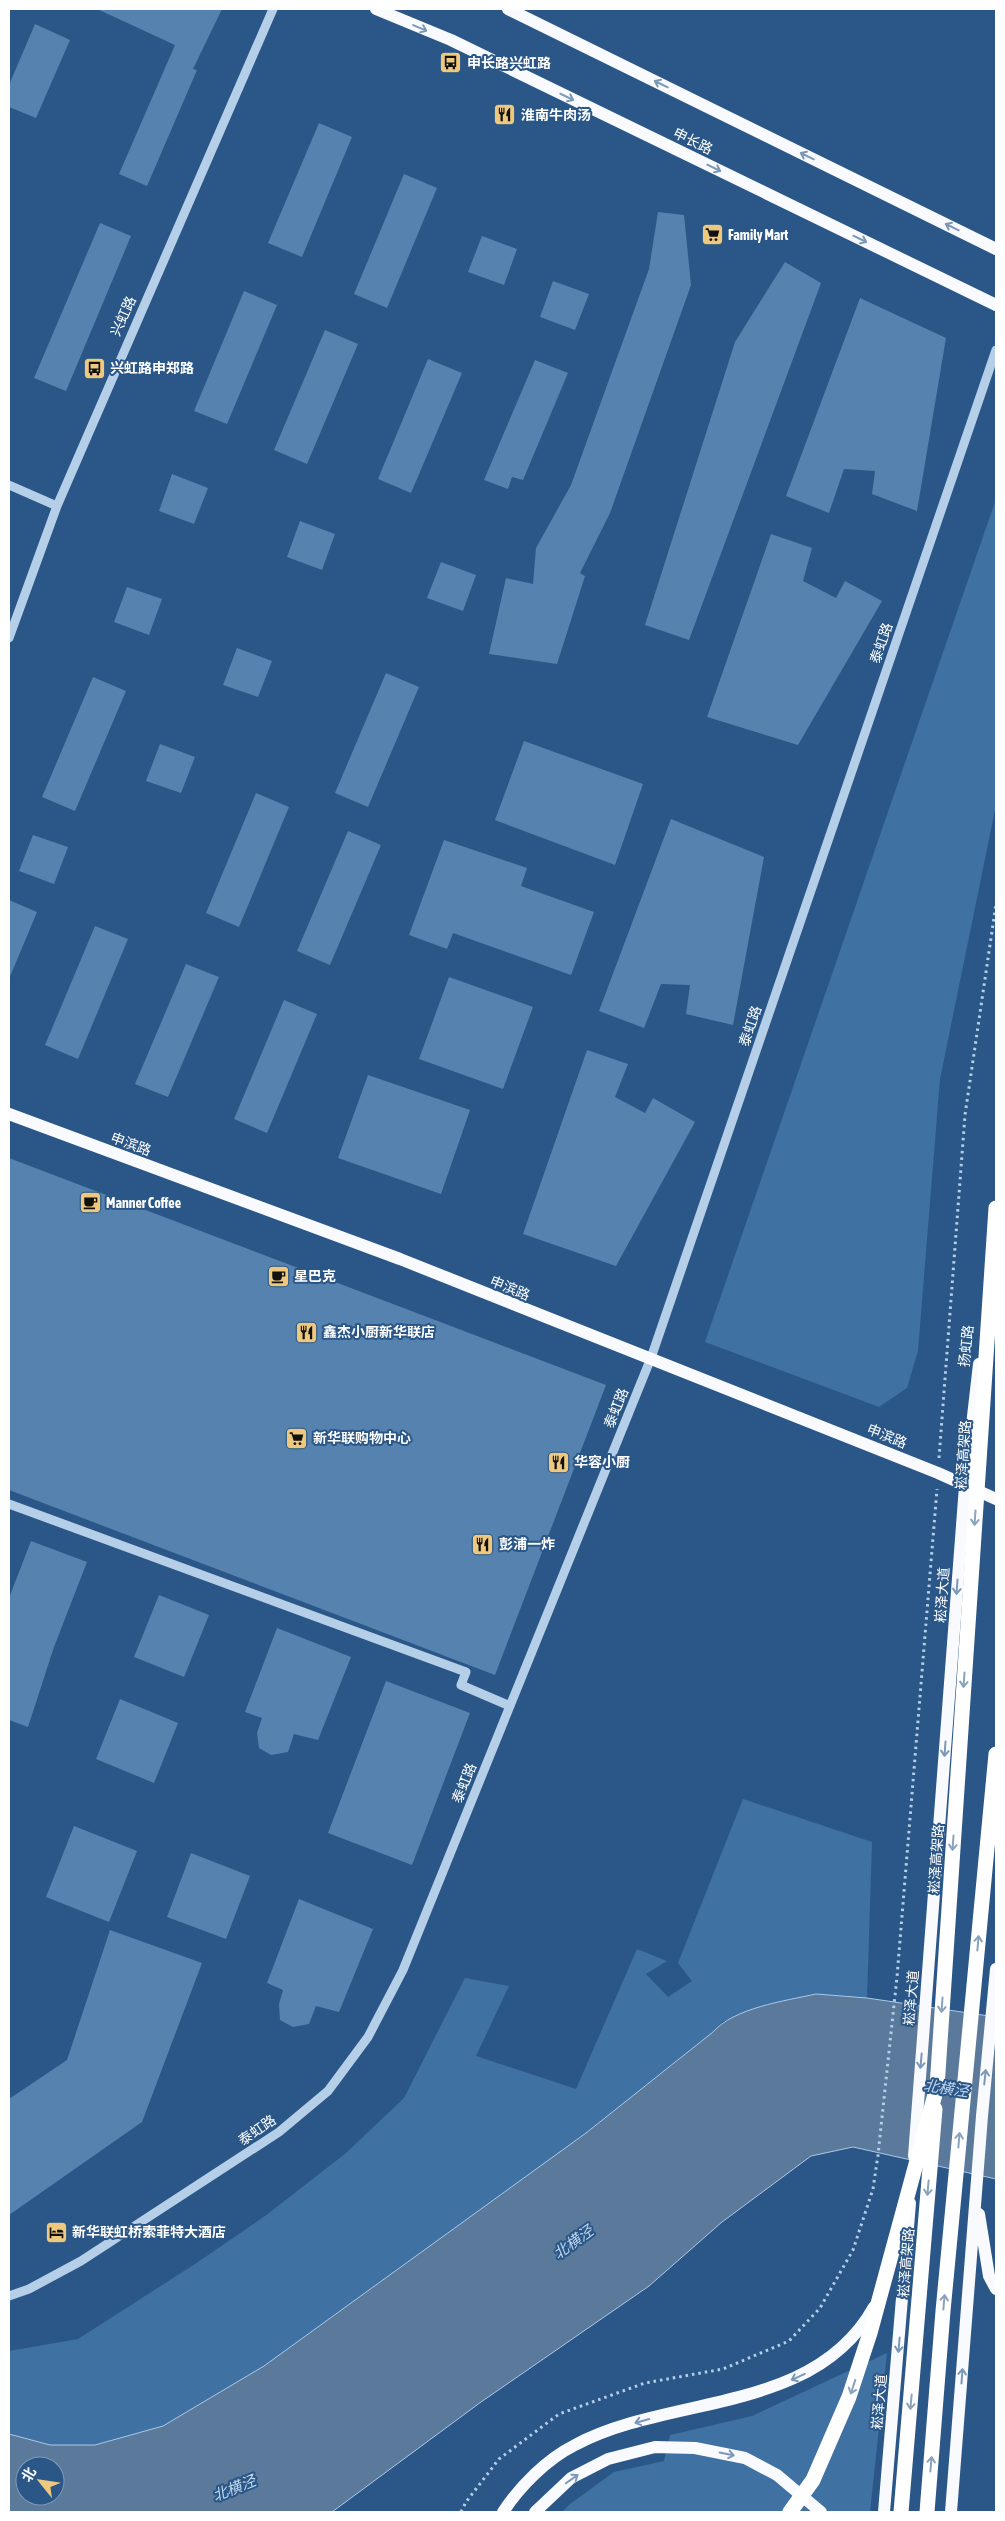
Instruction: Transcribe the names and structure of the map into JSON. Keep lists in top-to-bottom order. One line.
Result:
{"streets":{"highway":["崧泽高架路"],"main road":["申长路","申滨路","扬虹路","崧泽大道"],"street":["兴虹路","泰虹路"]},"crossings":[["泰虹路","申滨路"],["申滨路","扬虹路"],["申滨路","崧泽大道"],["扬虹路","崧泽高架路"],["扬虹路","崧泽大道"]],"water":["北横泾"],"places":{"bus stop":["申长路兴虹路","兴虹路申郑路"],"restaurant":["淮南牛肉汤","鑫杰小厨新华联店","华容小厨","彭浦一炸"],"supermarket":["Family Mart","新华联购物中心"],"cafe":["Manner Coffee","星巴克"],"hotel":["新华联虹桥索菲特大酒店"]},"north":"top left"}
